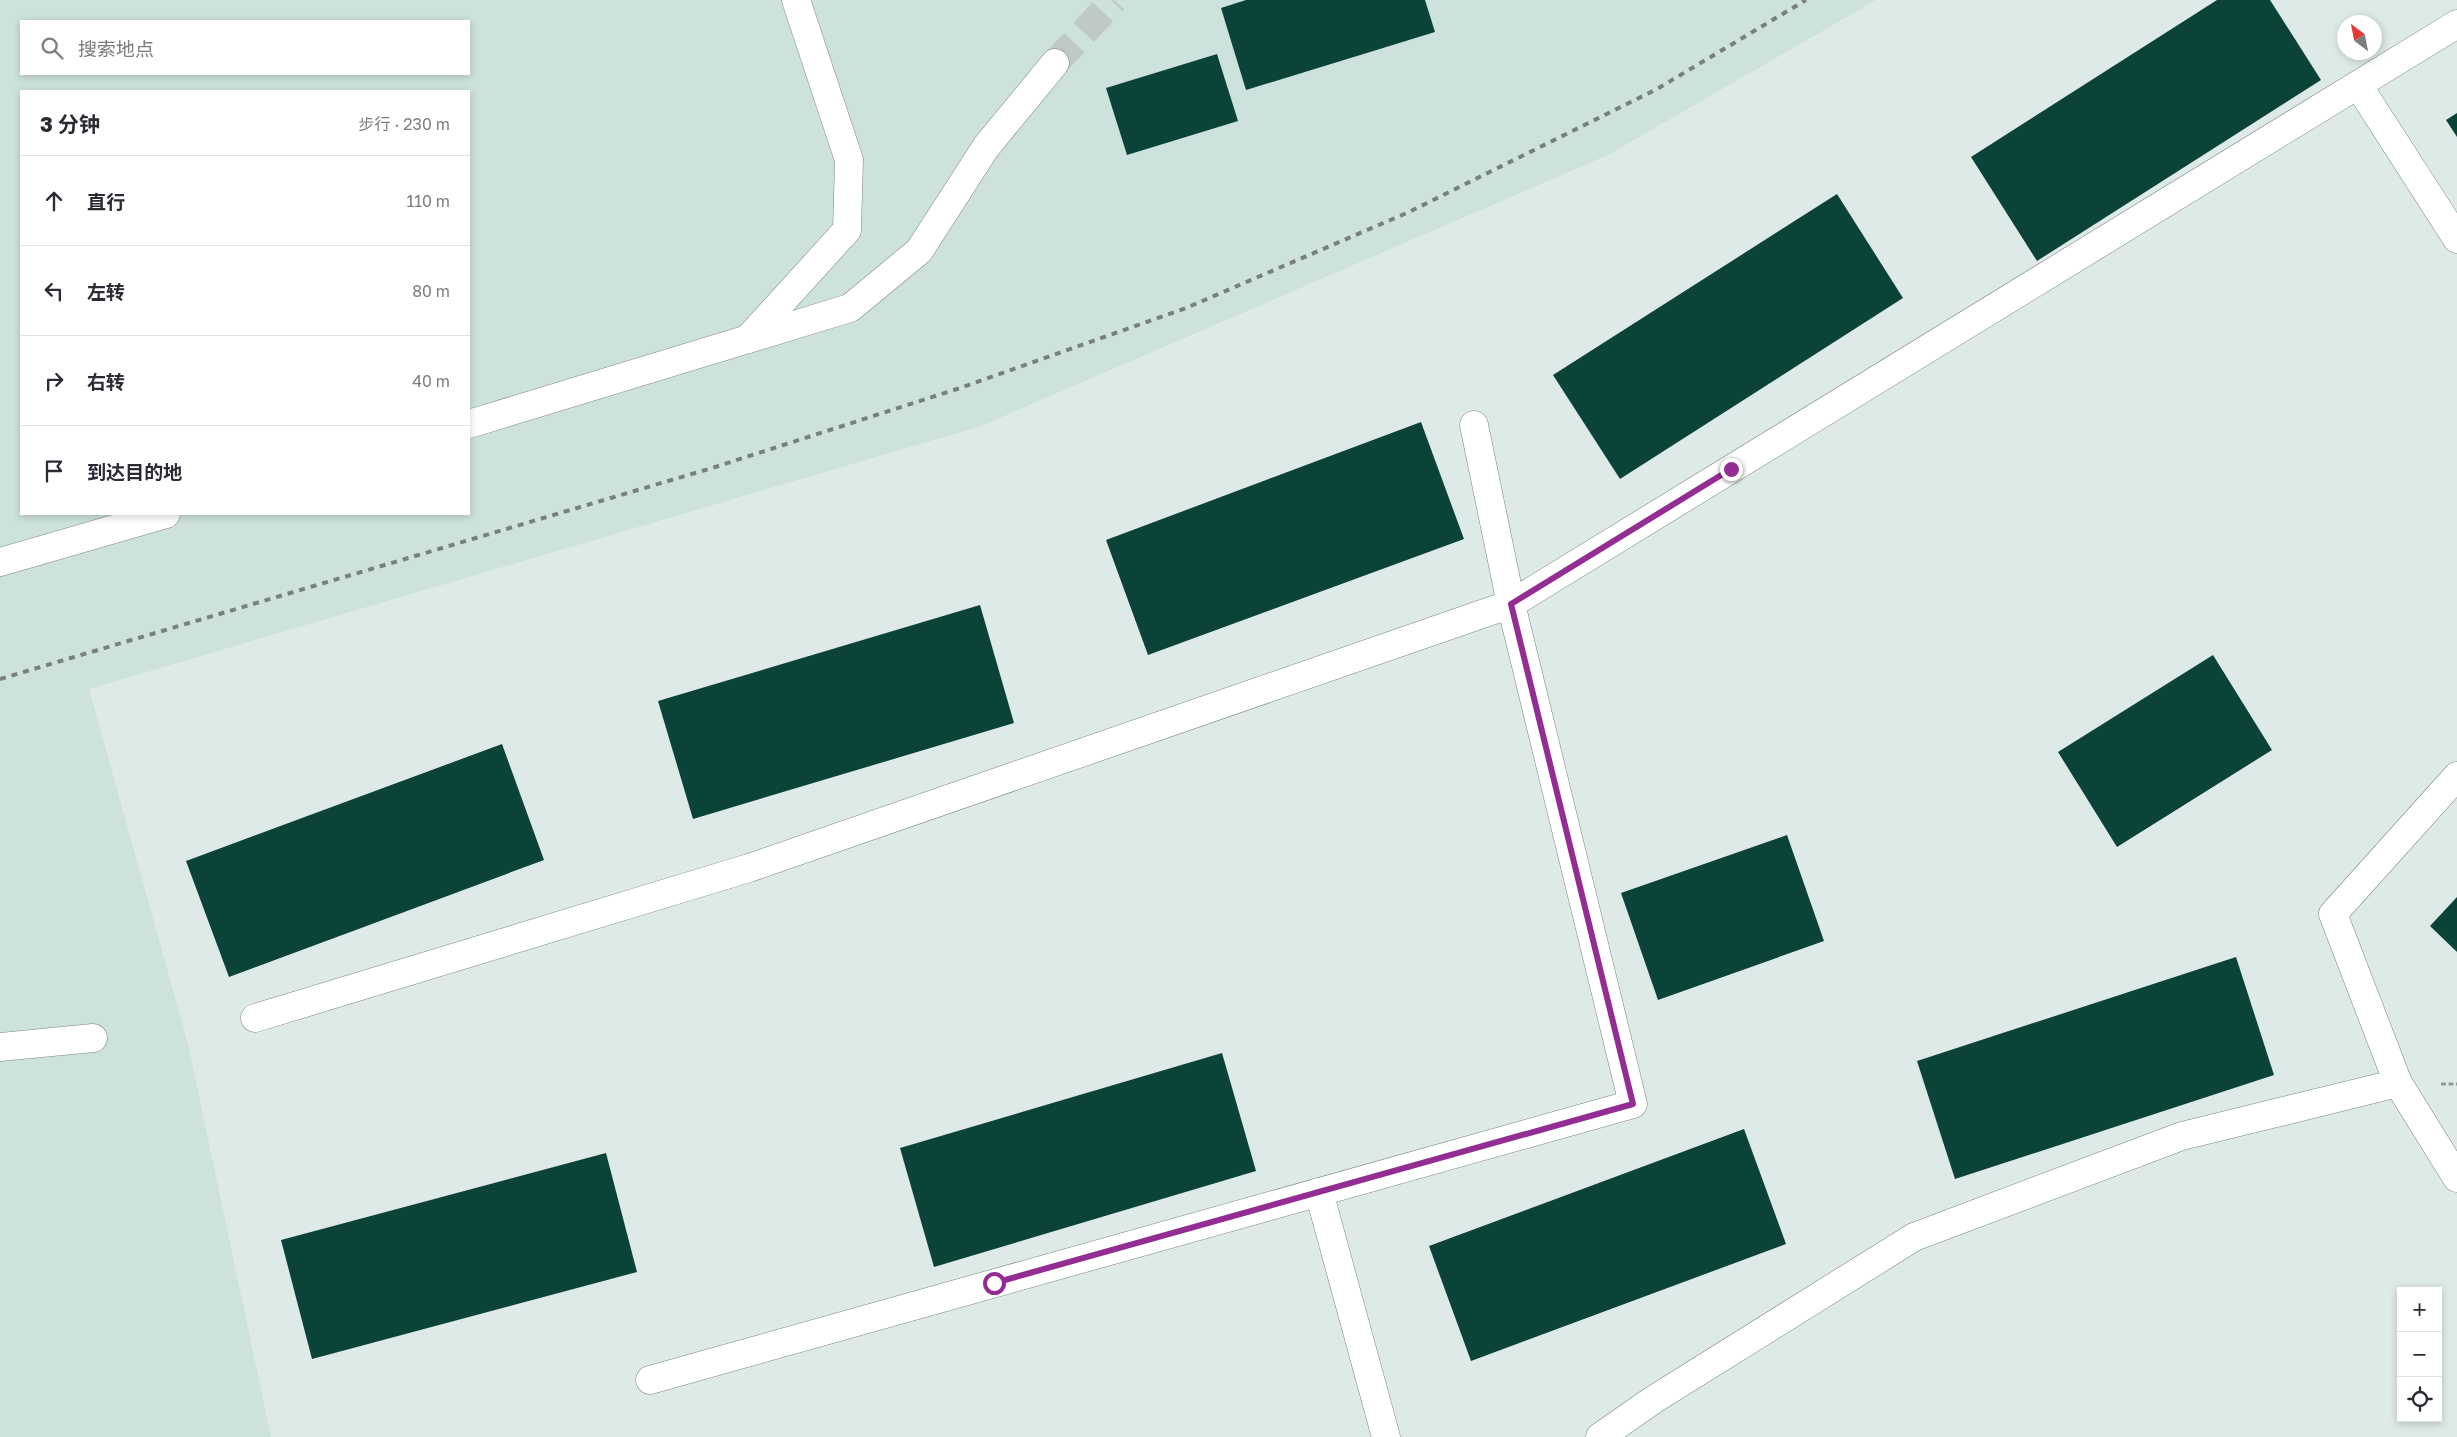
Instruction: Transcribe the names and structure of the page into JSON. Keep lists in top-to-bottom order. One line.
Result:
{"north":"top left","page":{"search":"搜索地点","heading":["3 分钟","步行 · 230 m"],"list":[["直行","110 m"],["左转","80 m"],["右转","40 m"],"到达目的地"],"map_buttons":["+","−"]}}
